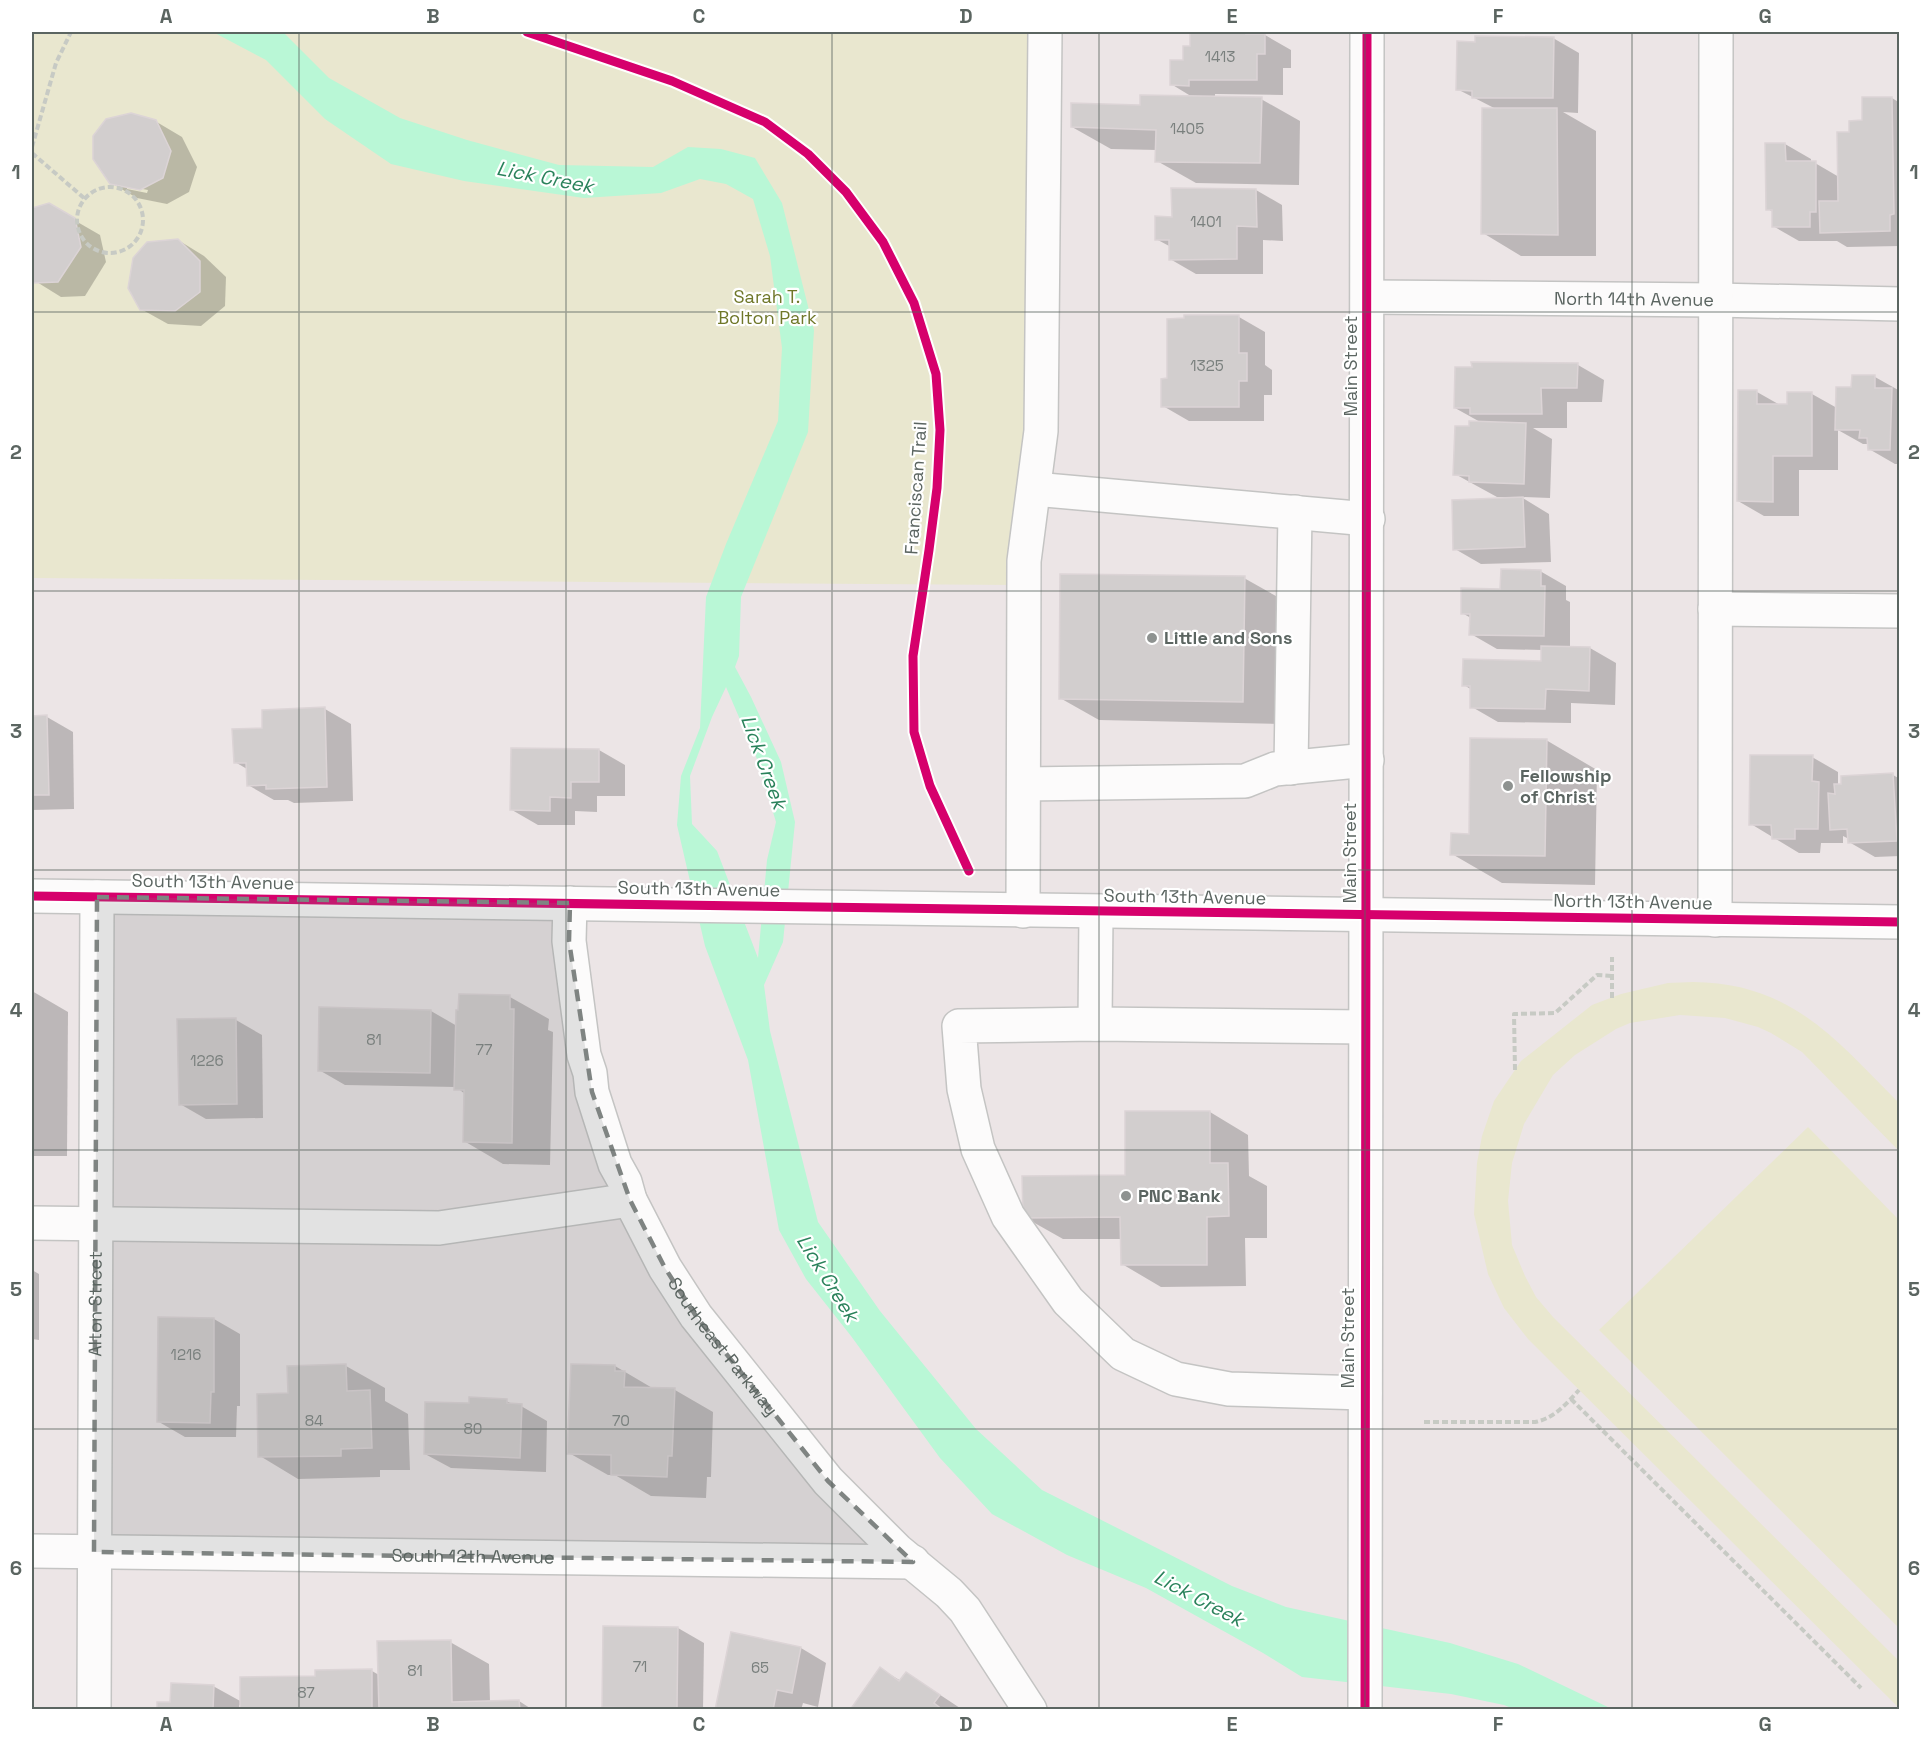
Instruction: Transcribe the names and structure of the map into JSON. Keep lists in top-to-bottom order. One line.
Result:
{"streets":{"street":["North 14th Avenue","Main Street","South 13th Avenue","North 13th Avenue","Alton Street","Southeast Parkway","South 12th Avenue"],"cycle path":["Franciscan Trail"]},"crossings":[["North 14th Avenue","Main Street"],["Main Street","South 13th Avenue"],["Main Street","North 13th Avenue"],["South 13th Avenue","North 13th Avenue"],["South 13th Avenue","Alton Street"],["South 13th Avenue","Southeast Parkway"],["Alton Street","South 12th Avenue"],["Southeast Parkway","South 12th Avenue"]],"water":["Lick Creek"],"parks":["Sarah T. Bolton Park"],"places":["Little and Sons","Fellowship of Christ","PNC Bank"],"house_numbers":["1413","1405","1401","1325","81","77","1226","1216","84","70","80","71","65","81","87"],"grid":{"columns":["A","B","C","D","E","F","G"],"rows":["1","2","3","4","5","6"]}}
